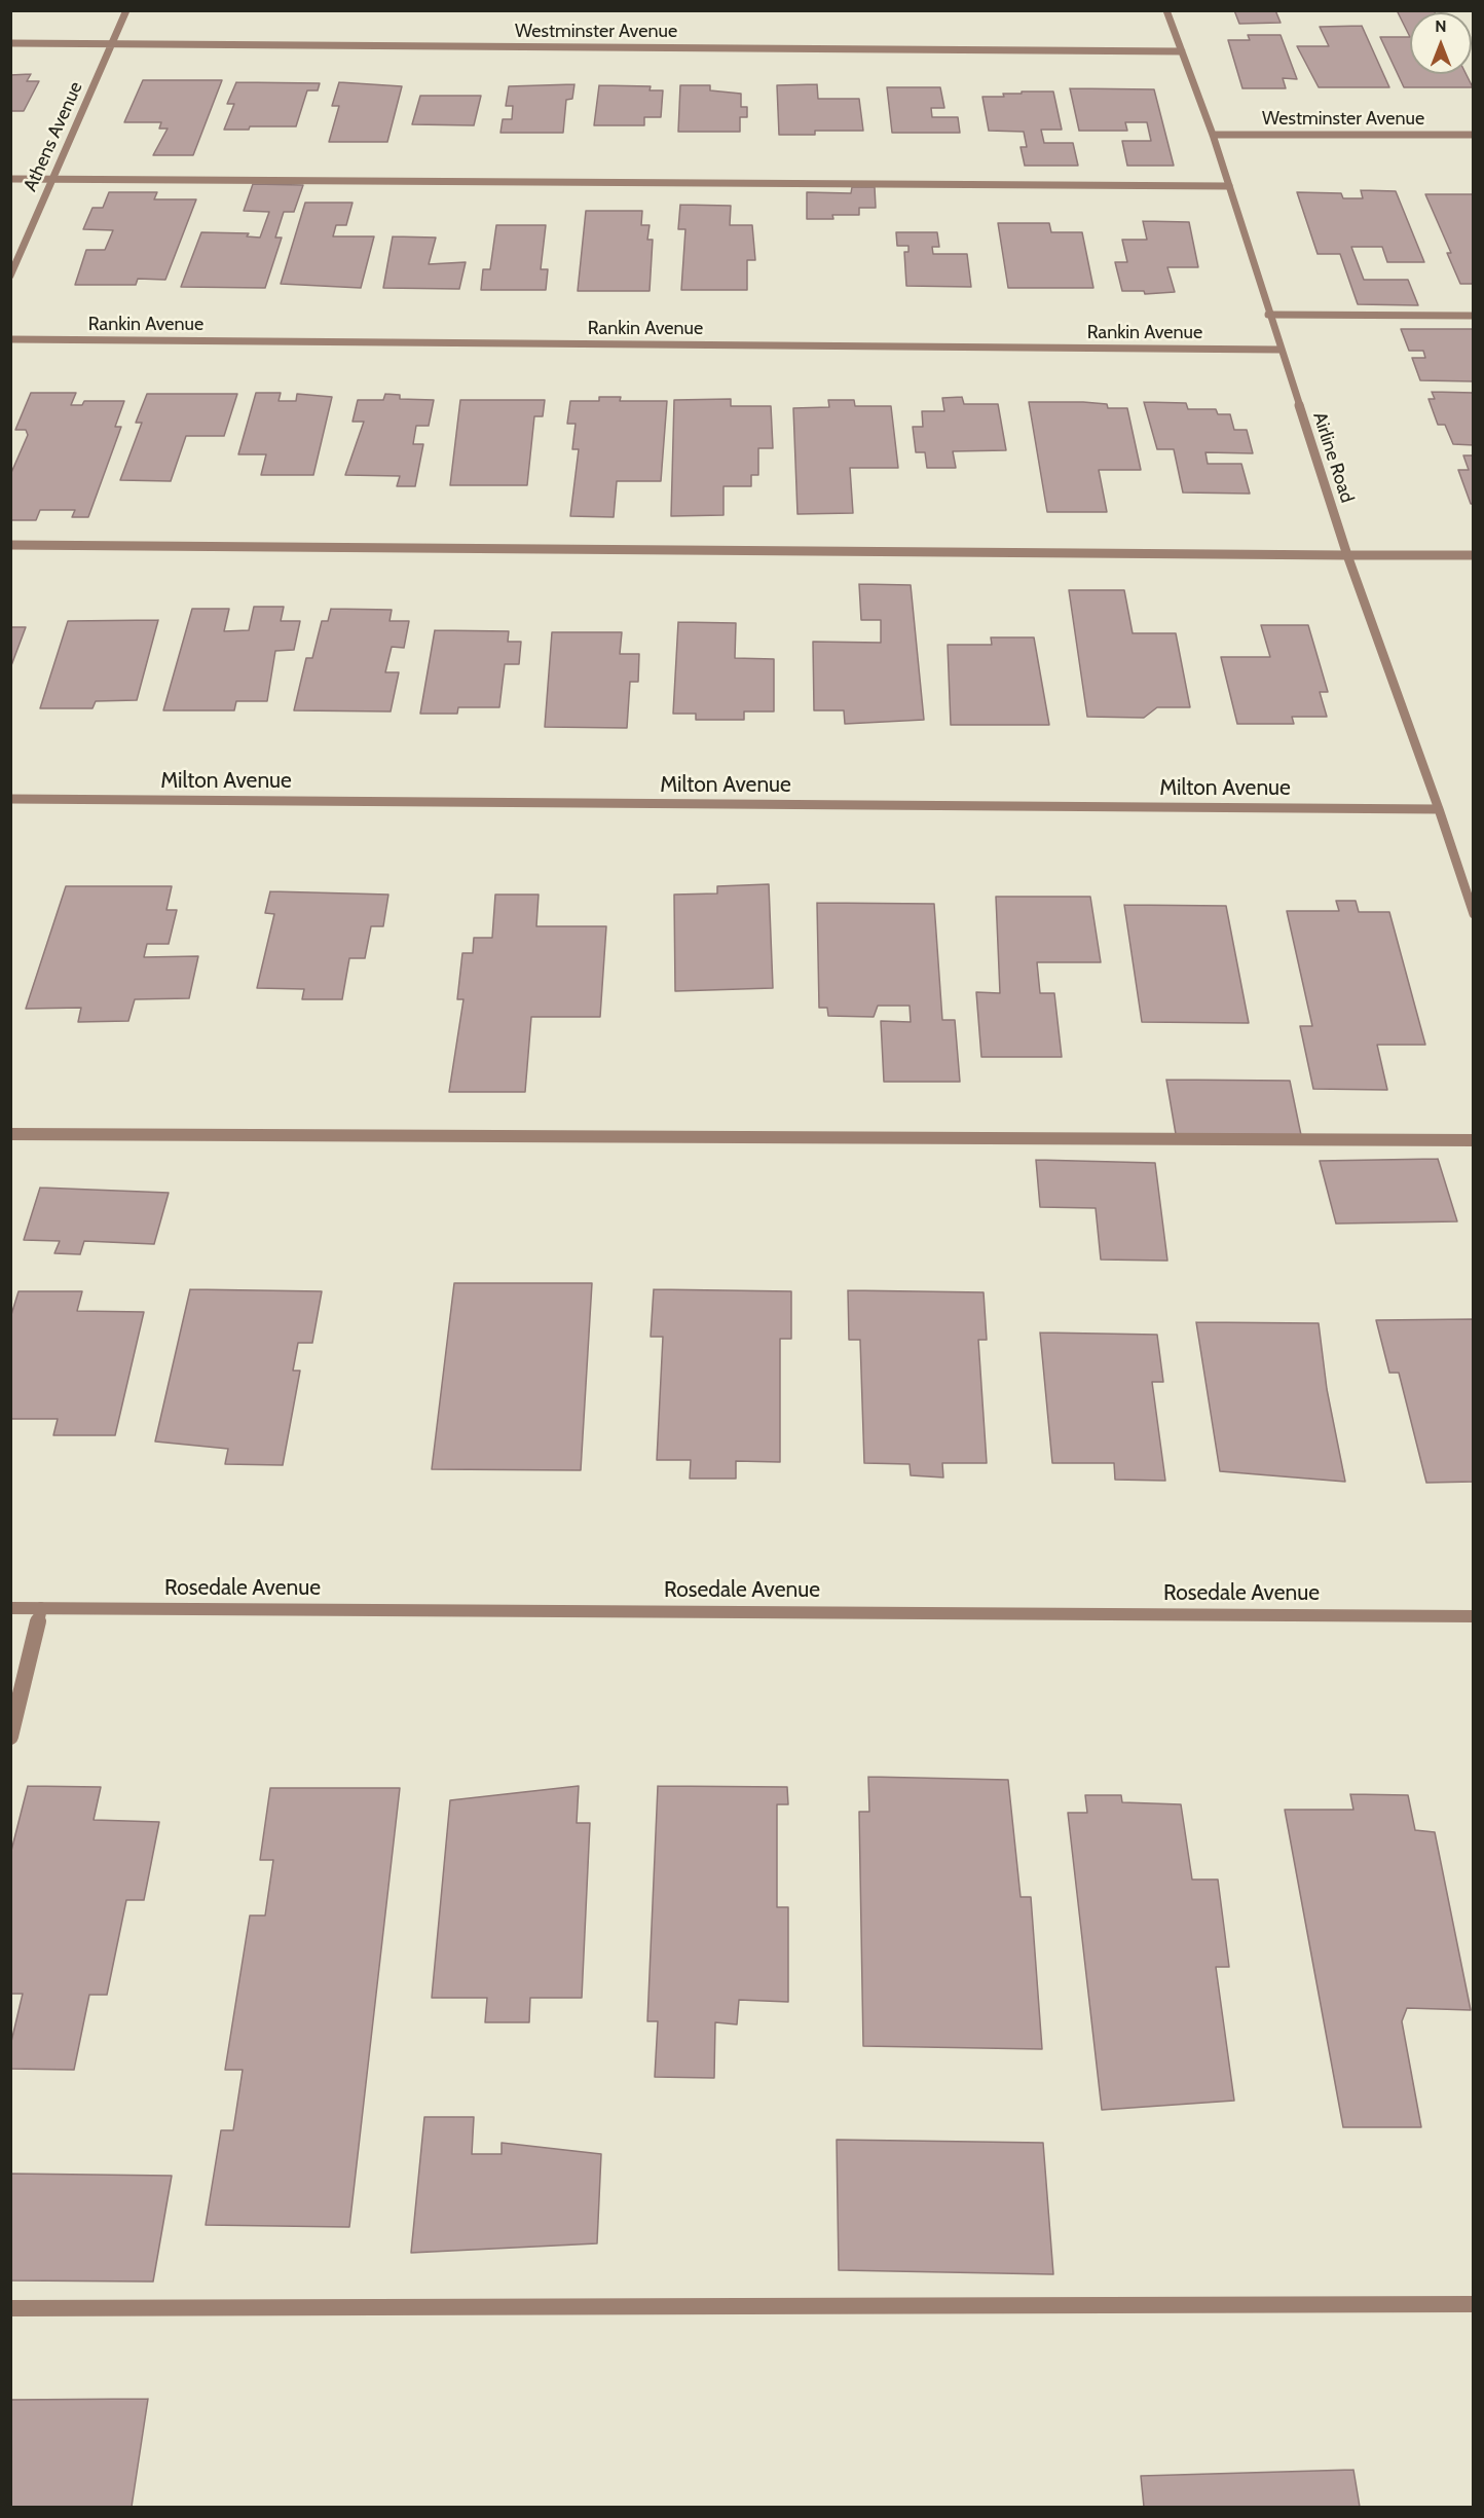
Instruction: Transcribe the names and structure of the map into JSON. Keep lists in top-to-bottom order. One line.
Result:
{"streets":{"street":["Westminster Avenue","Athens Avenue","Rankin Avenue","Airline Road","Milton Avenue","Rosedale Avenue"]},"crossings":[["Westminster Avenue","Athens Avenue"],["Westminster Avenue","Airline Road"],["Rankin Avenue","Airline Road"],["Airline Road","Milton Avenue"]],"north":"top"}
